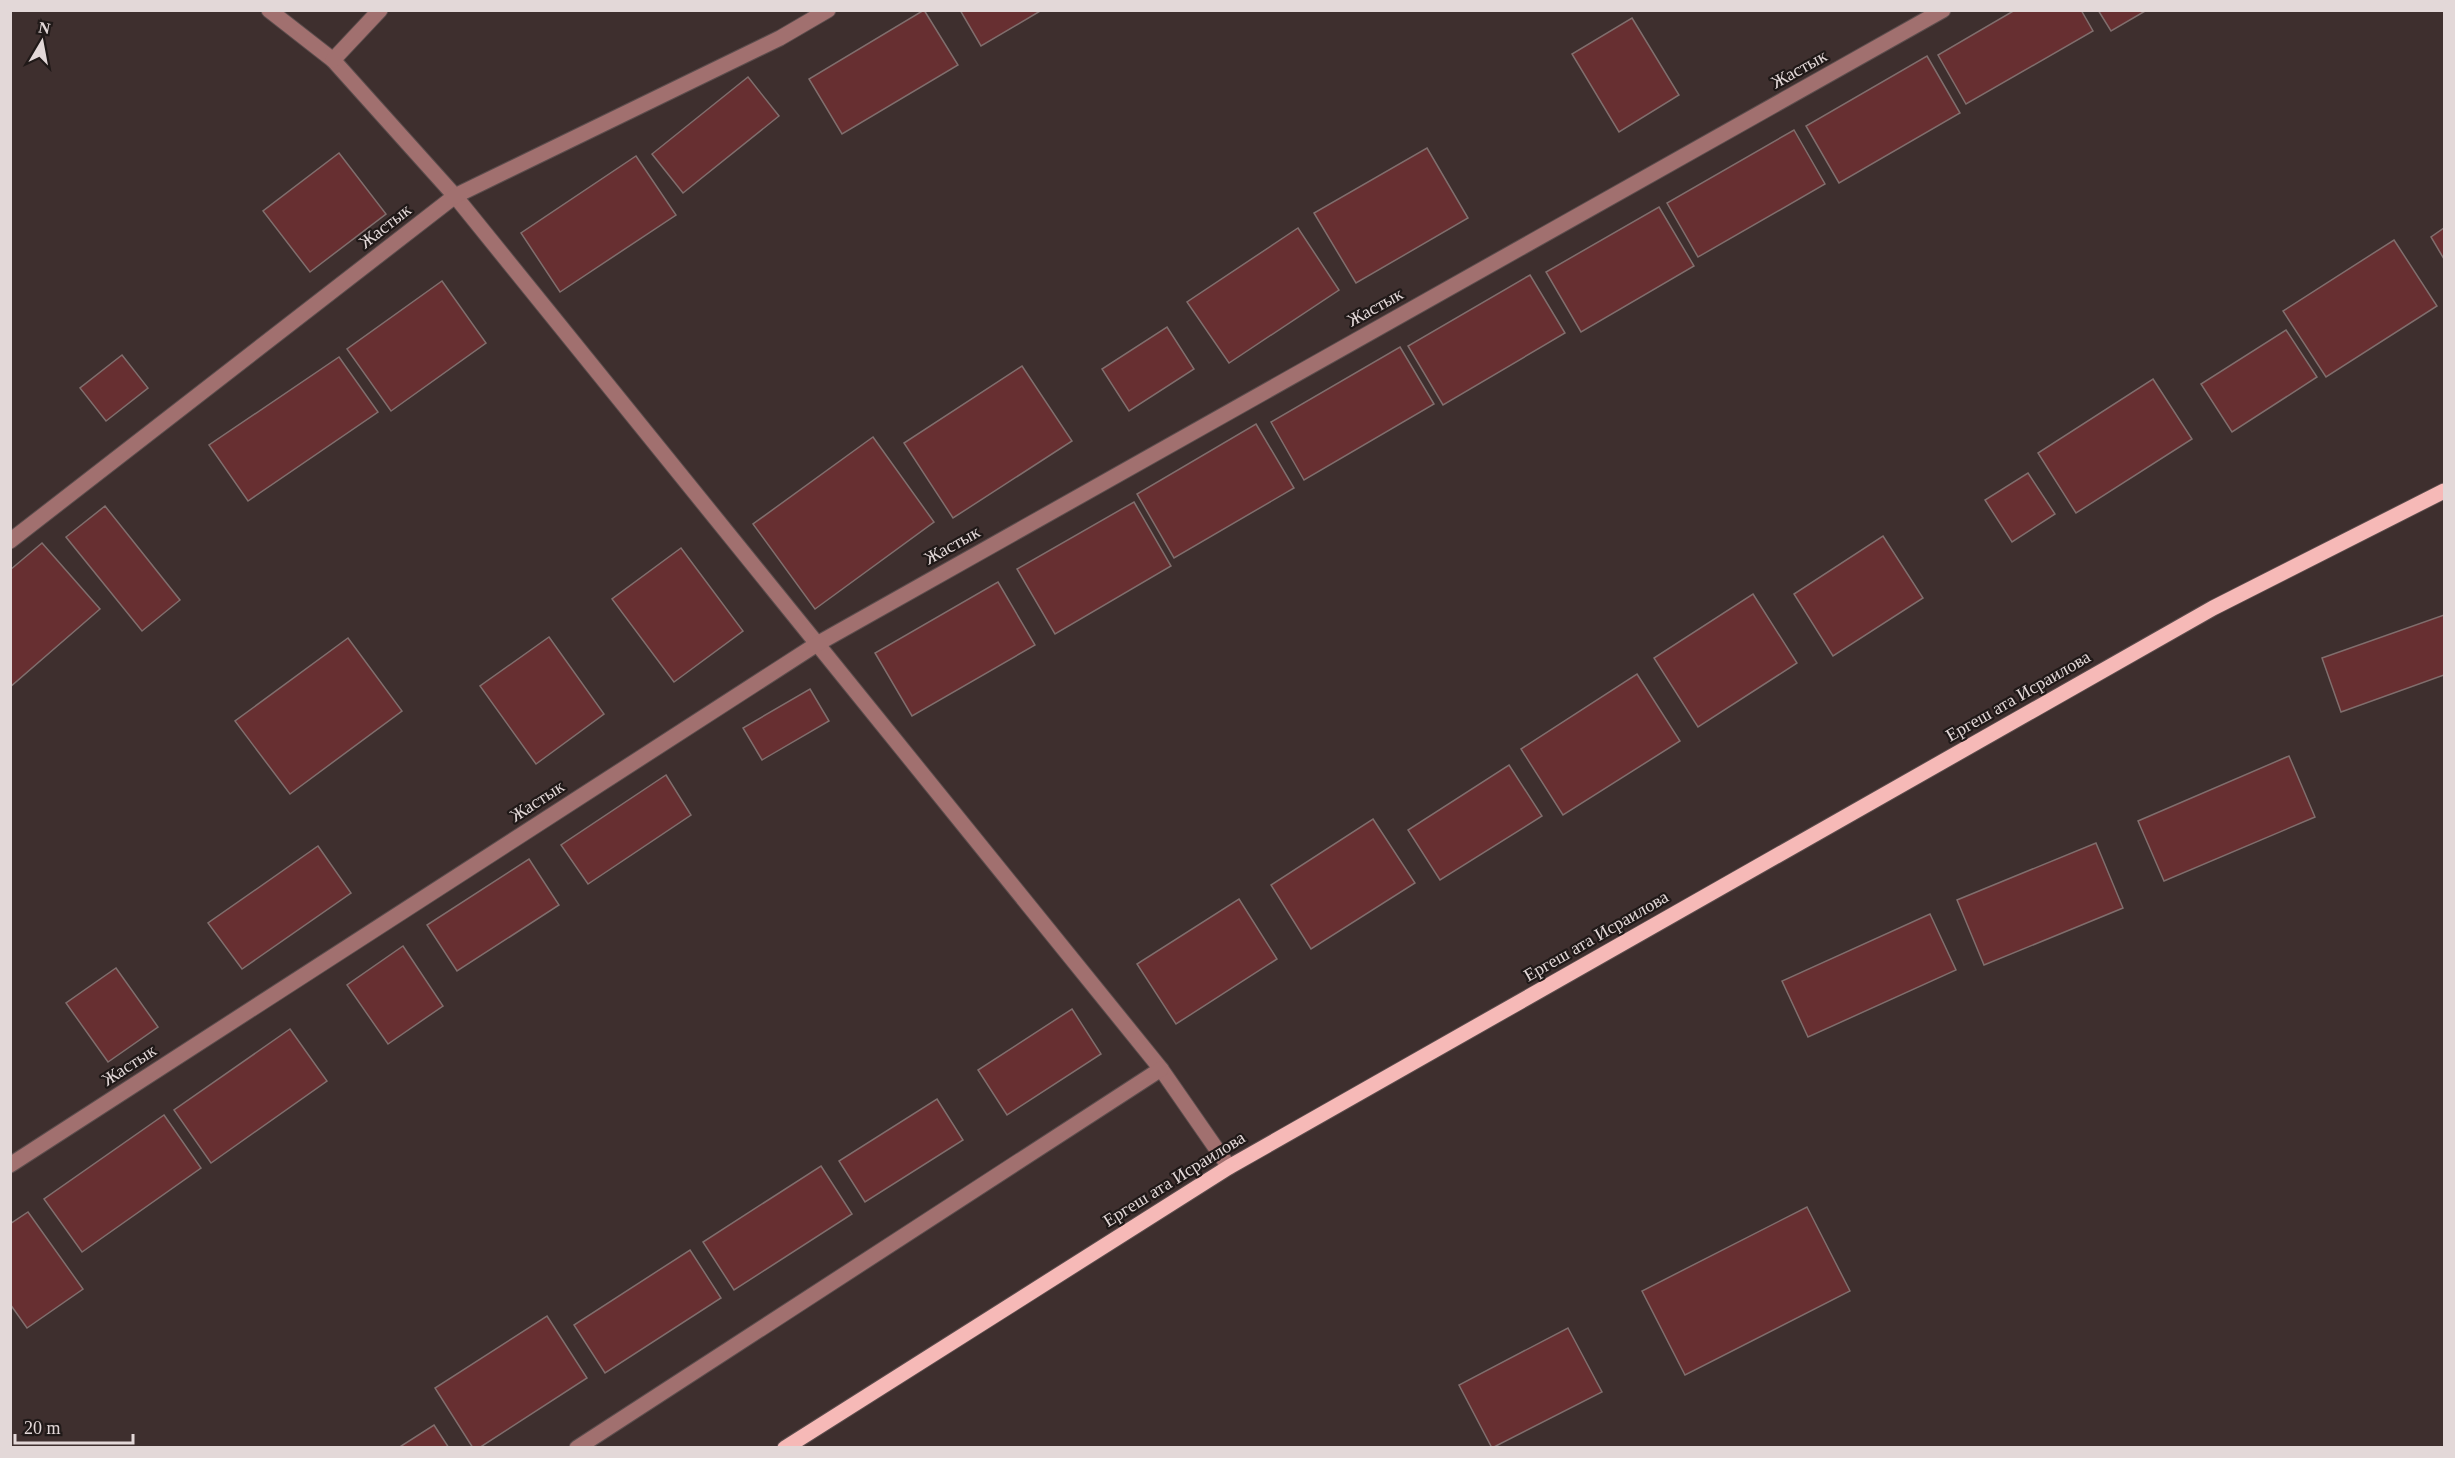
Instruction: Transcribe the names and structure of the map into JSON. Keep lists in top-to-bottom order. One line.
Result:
{"streets":{"main road":["Ергеш ата Исраилова"],"street":["Жастык"]},"scale_bar":"20 m","north":"top"}
